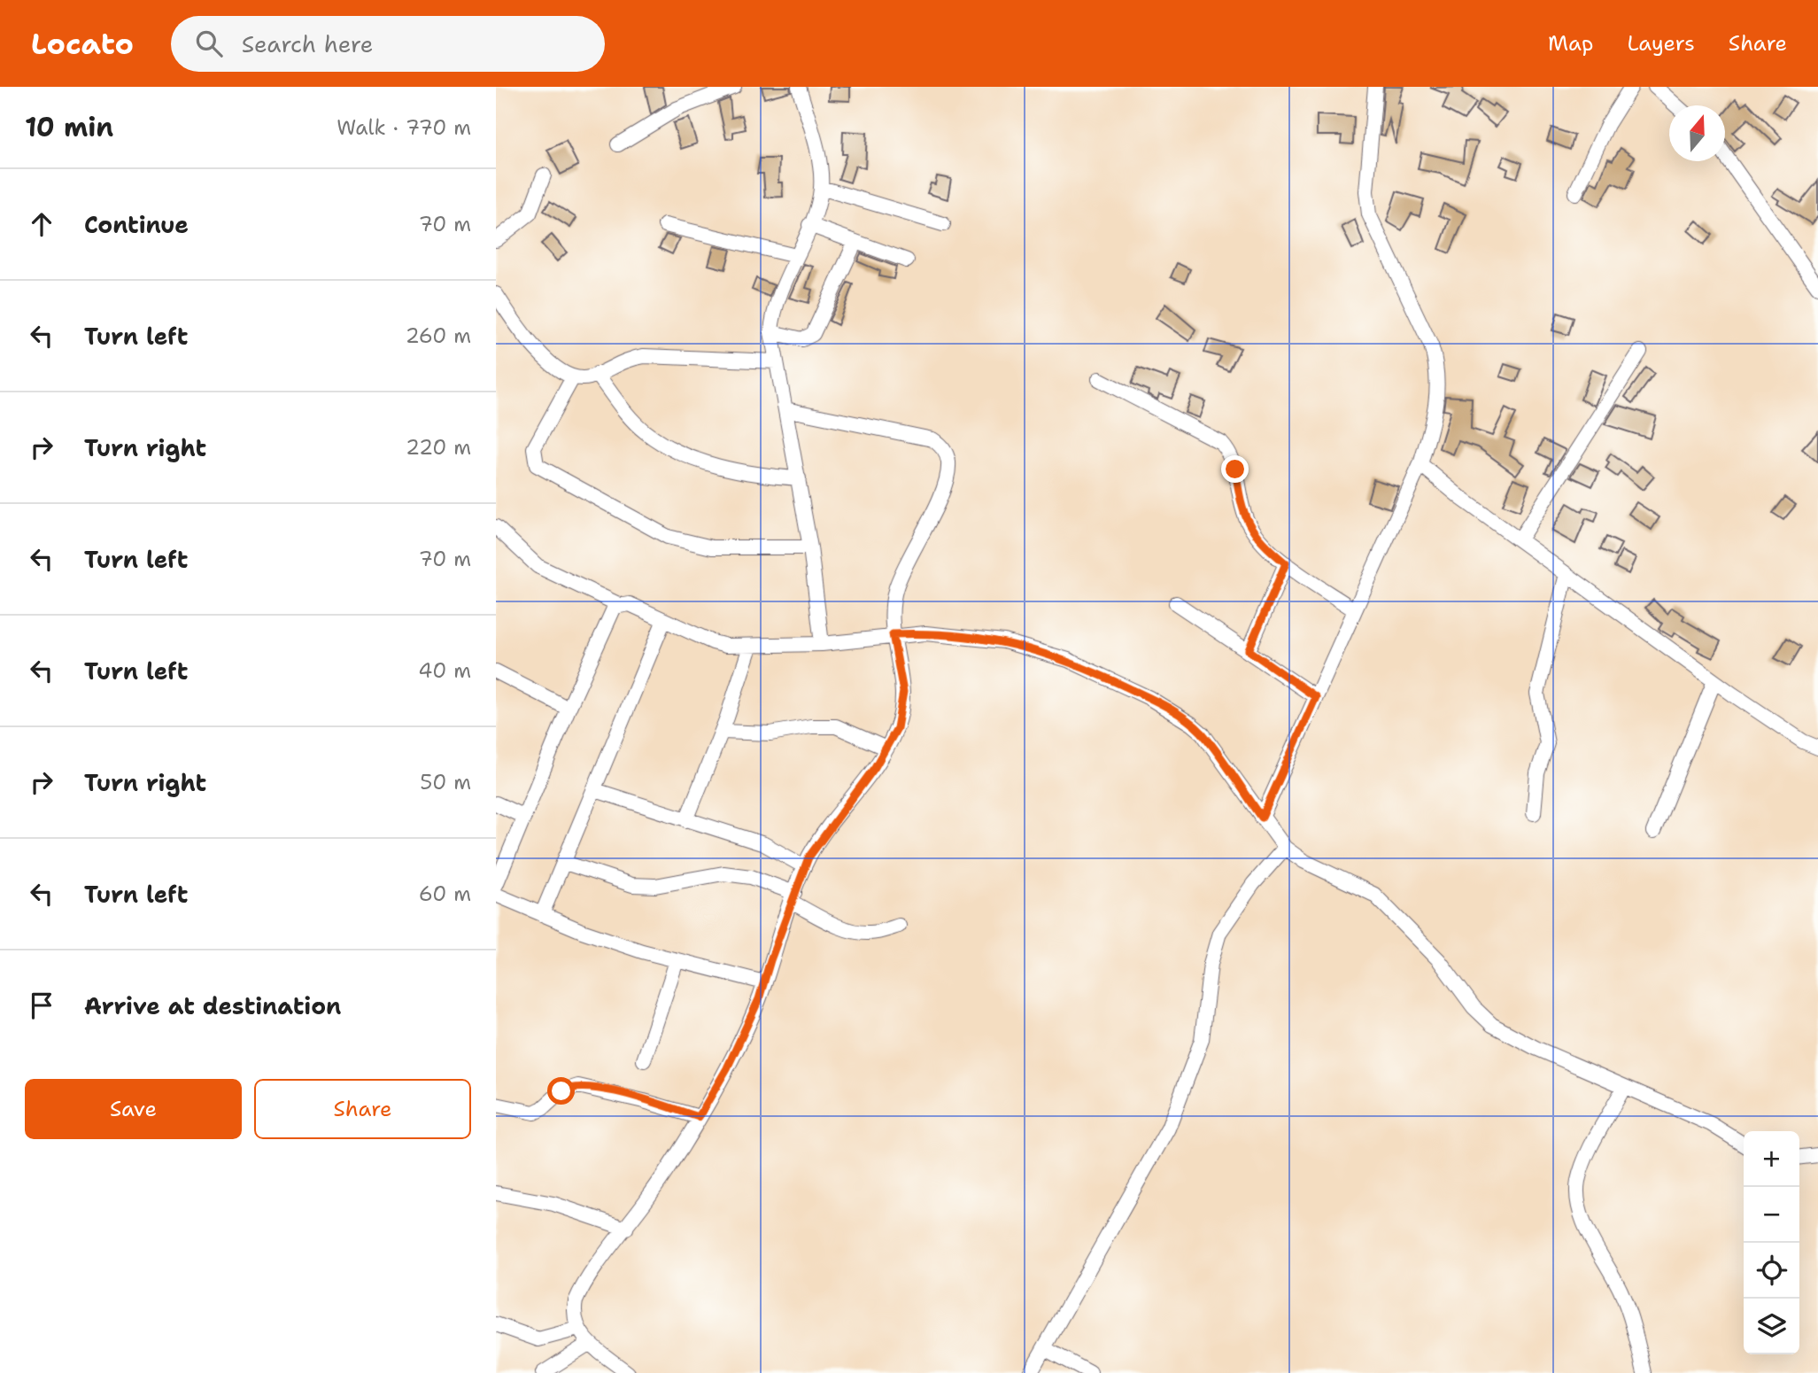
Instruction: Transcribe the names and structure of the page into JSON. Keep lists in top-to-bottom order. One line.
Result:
{"north":"top","page":{"header":"Locato","search":"Search here","nav":["Map","Layers","Share"],"heading":["10 min","Walk · 770 m"],"list":[["Continue","70 m"],["Turn left","260 m"],["Turn right","220 m"],["Turn left","70 m"],["Turn left","40 m"],["Turn right","50 m"],["Turn left","60 m"],"Arrive at destination"],"buttons":["Save","Share"],"map_buttons":["+","−"]}}
